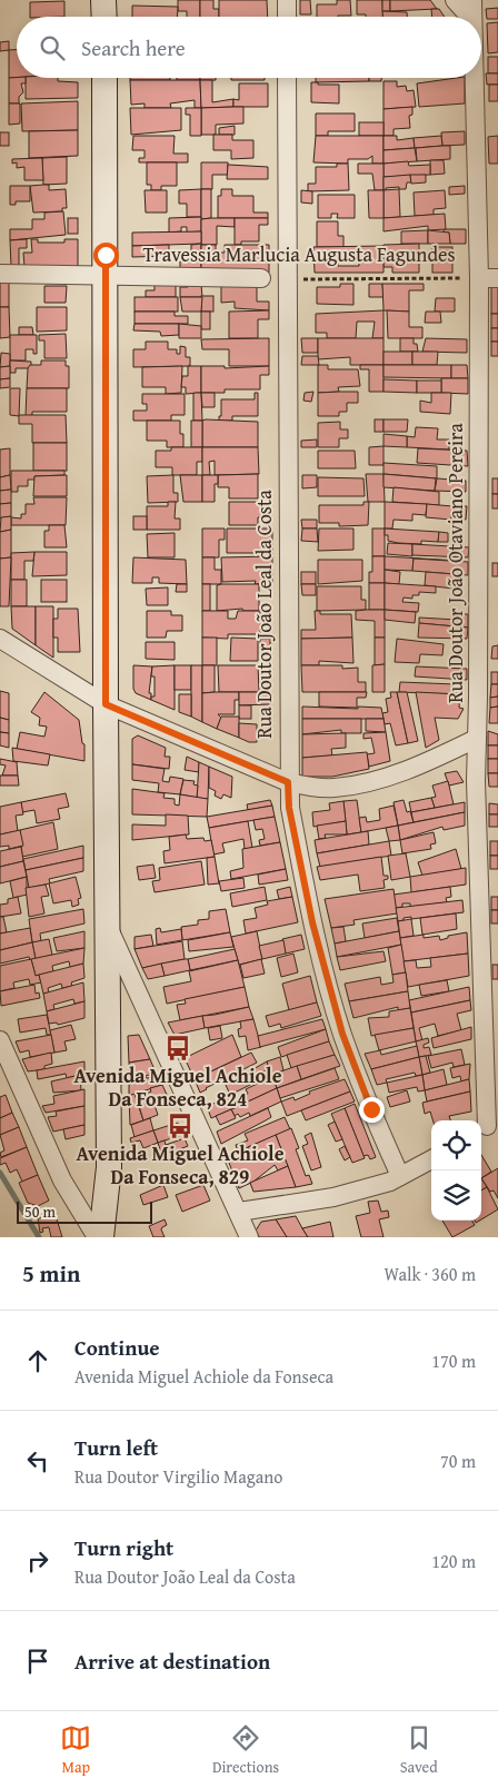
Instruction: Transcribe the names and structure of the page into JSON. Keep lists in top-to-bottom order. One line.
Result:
{"streets":{"street":["Travessia Marlucia Augusta Fagundes","Rua Doutor João Otaviano Pereira","Rua Doutor João Leal da Costa"]},"crossings":[["Travessia Marlucia Augusta Fagundes","Rua Doutor João Otaviano Pereira"],["Travessia Marlucia Augusta Fagundes","Rua Doutor João Leal da Costa"]],"places":{"bus stop":["Avenida Miguel Achiole Da Fonseca, 824","Avenida Miguel Achiole Da Fonseca, 829"]},"scale_bar":"50 m","page":{"search":"Search here","scale":"50 m","heading":["5 min","Walk · 360 m"],"list":[["Continue","Avenida Miguel Achiole da Fonseca","170 m"],["Turn left","Rua Doutor Virgilio Magano","70 m"],["Turn right","Rua Doutor João Leal da Costa","120 m"],"Arrive at destination"],"nav":["Map","Directions","Saved"]}}
